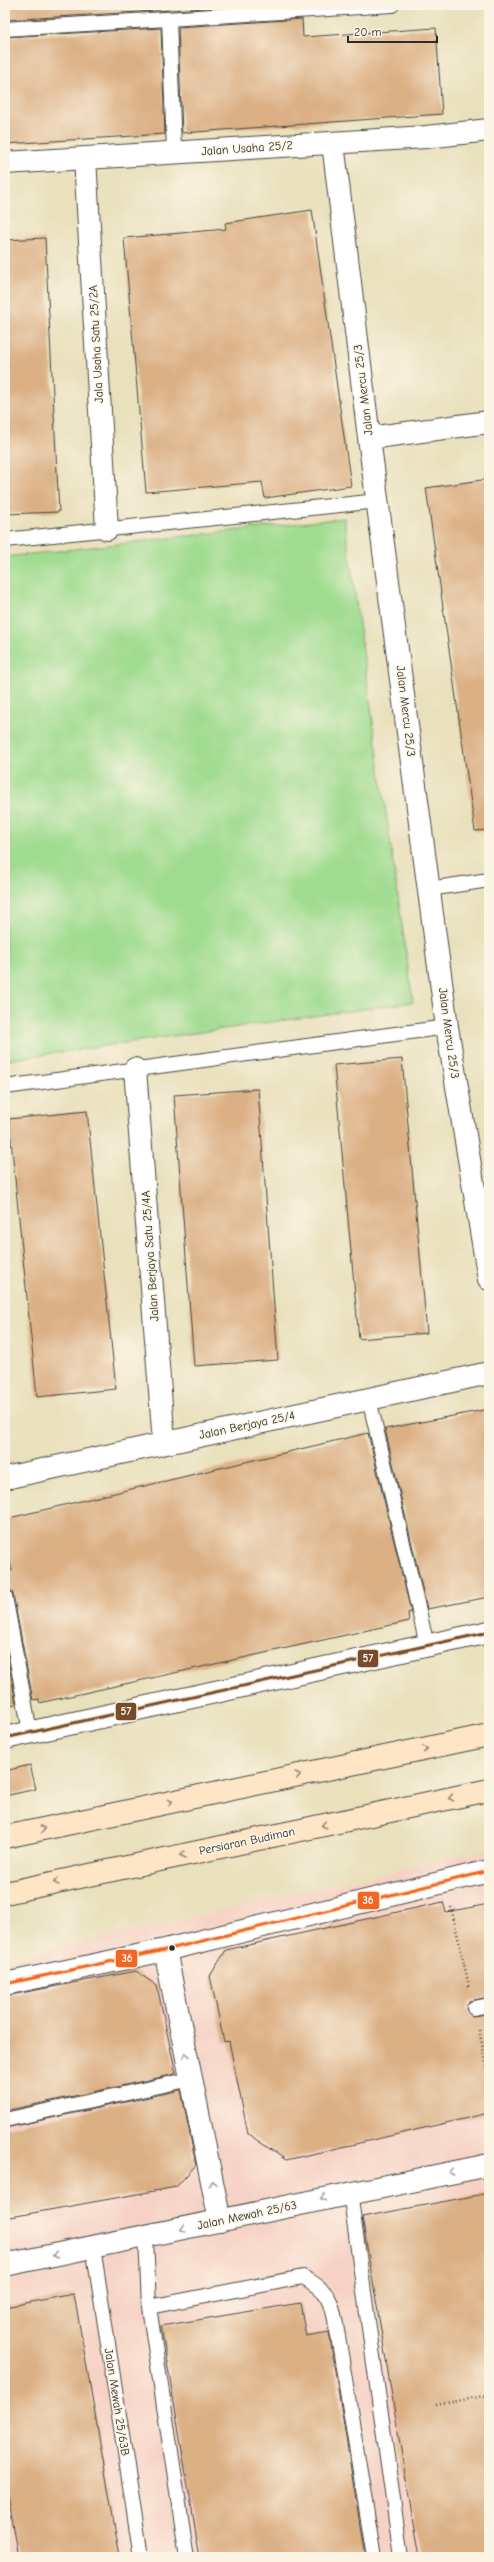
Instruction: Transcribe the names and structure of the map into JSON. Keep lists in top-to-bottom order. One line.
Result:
{"streets":{"main road":["Persiaran Budiman"],"street":["Jalan Usaha 25/2","Jala Usaha Satu 25/2A","Jalan Mercu 25/3","Jalan Berjaya Satu 25/4A","Jalan Berjaya 25/4","Jalan Mewah 25/63"],"lane":["Jalan Mewah 25/63B"]},"crossings":[["Jalan Usaha 25/2","Jala Usaha Satu 25/2A"],["Jalan Usaha 25/2","Jalan Mercu 25/3"],["Jalan Berjaya Satu 25/4A","Jalan Berjaya 25/4"],["Jalan Mewah 25/63","Jalan Mewah 25/63B"]],"one_way":["Jalan Mewah 25/63"],"lines":["transit line 57","transit line 36"],"scale_bar":"20 m"}
